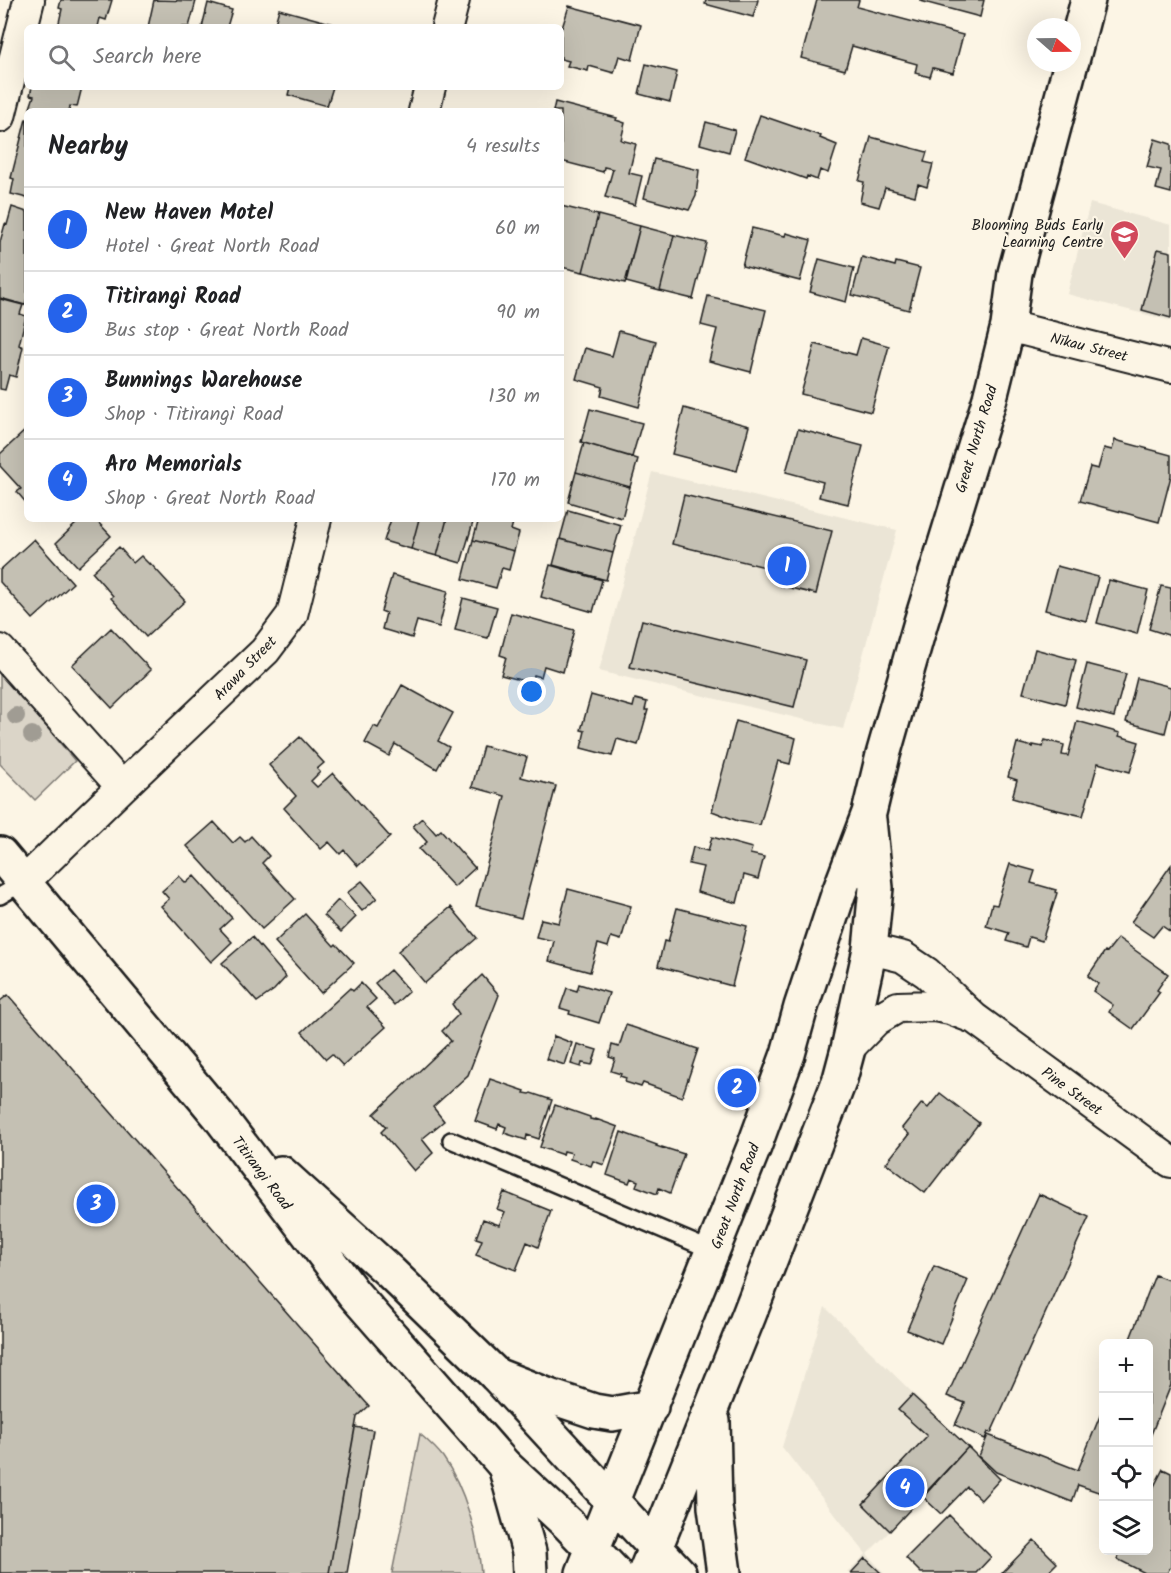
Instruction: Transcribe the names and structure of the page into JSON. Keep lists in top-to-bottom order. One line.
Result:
{"streets":{"main road":["Great North Road","Titirangi Road"],"street":["Nīkau Street","Arawa Street","Pine Street"]},"crossings":[["Nīkau Street","Great North Road"],["Great North Road","Pine Street"],["Great North Road","Titirangi Road"],["Arawa Street","Titirangi Road"]],"places":{"school or university":["Blooming Buds Early Learning Centre"]},"north":"right","page":{"search":"Search here","heading":["Nearby","4 results"],"list":[{"mark":"1","name":"New Haven Motel","note":"Hotel · Great North Road","value":"60 m"},{"mark":"2","name":"Titirangi Road","note":"Bus stop · Great North Road","value":"90 m"},{"mark":"3","name":"Bunnings Warehouse","note":"Shop · Titirangi Road","value":"130 m"},{"mark":"4","name":"Aro Memorials","note":"Shop · Great North Road","value":"170 m"}],"pins":["1","2","3","4"],"map_buttons":["+","−"]}}
